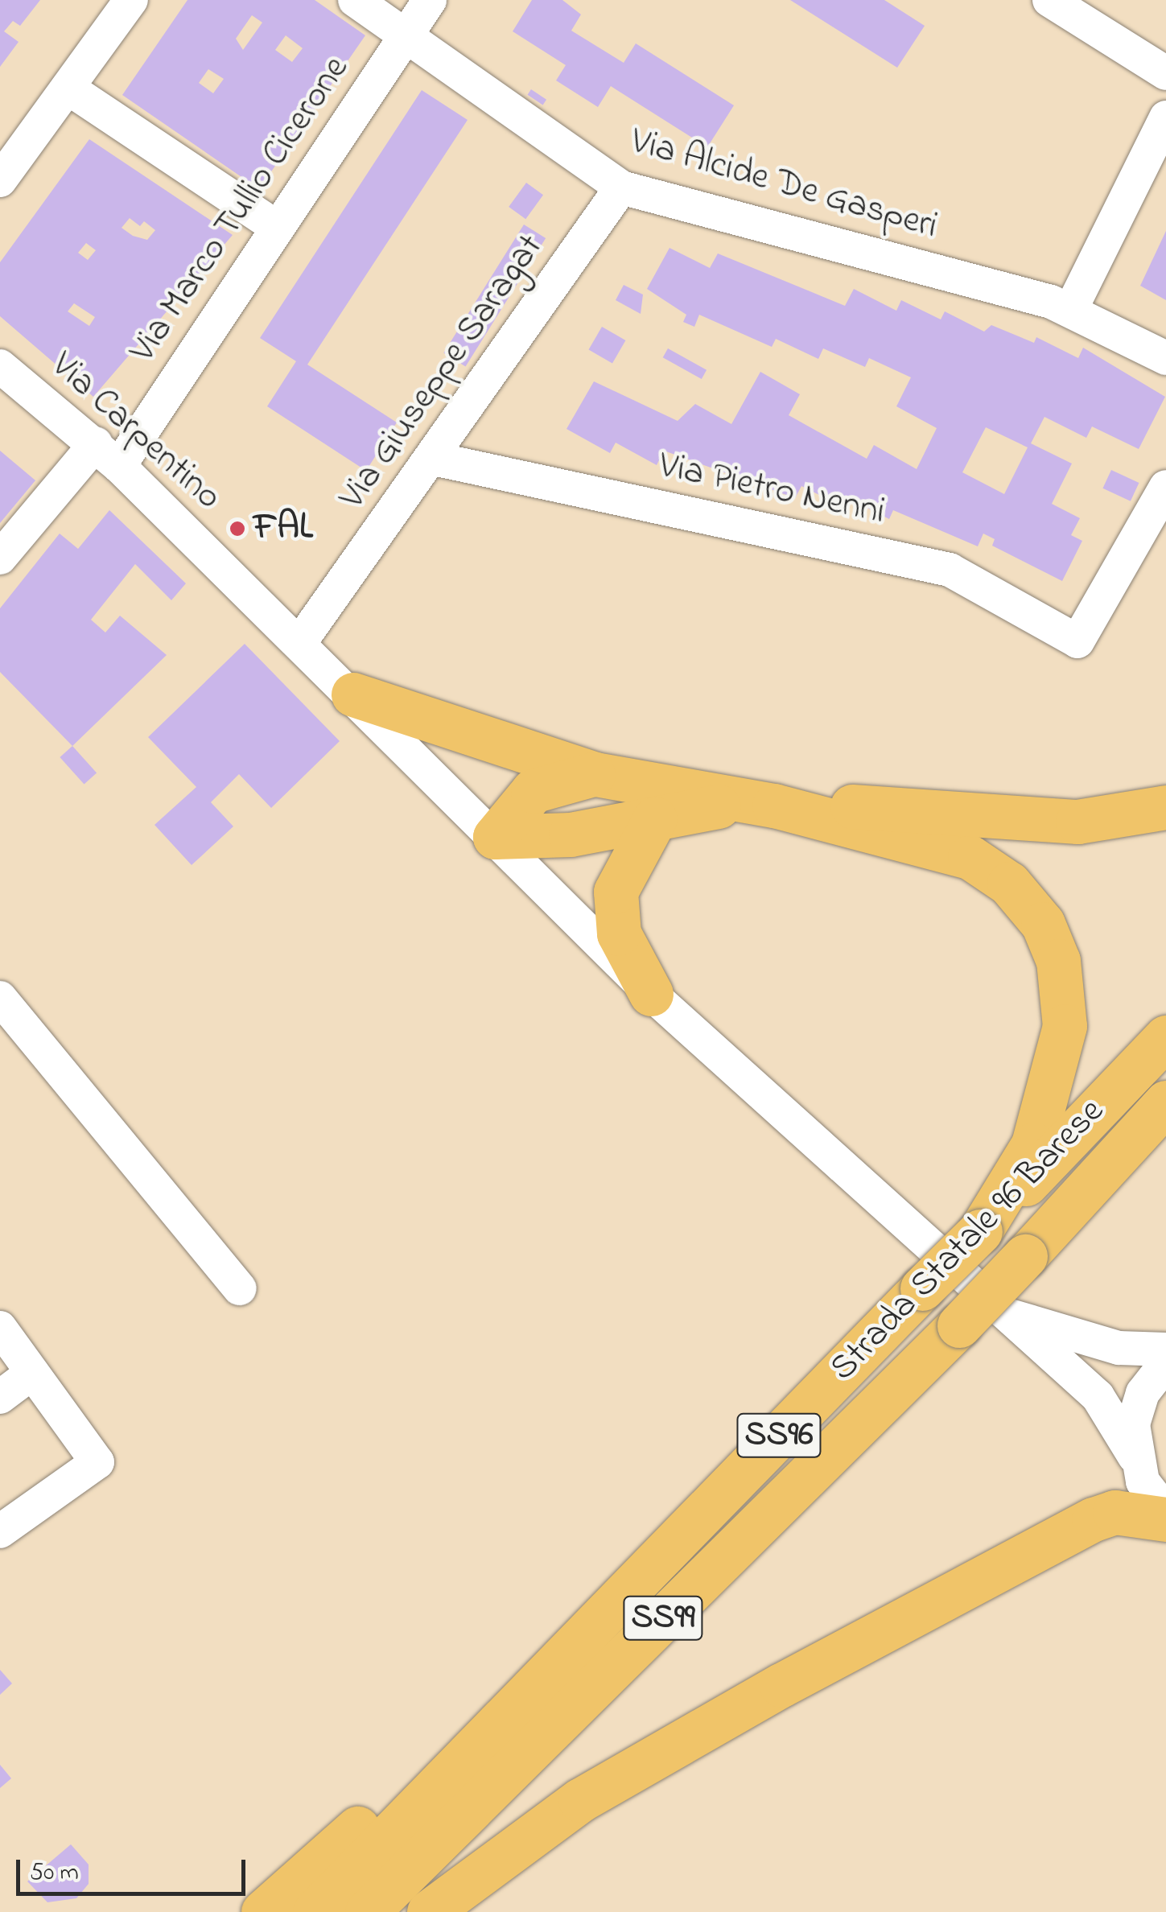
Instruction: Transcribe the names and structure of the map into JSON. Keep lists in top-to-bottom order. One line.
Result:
{"streets":{"highway":["Strada Statale 96 Barese","SS96","SS99"],"street":["Via Alcide De Gasperi","Via Marco Tullio Cicerone","Via Giuseppe Saragat","Via Carpentino","Via Pietro Nenni"]},"crossings":[["Via Alcide De Gasperi","Via Marco Tullio Cicerone"],["Via Alcide De Gasperi","Via Giuseppe Saragat"],["Via Marco Tullio Cicerone","Via Carpentino"],["Via Giuseppe Saragat","Via Carpentino"],["Via Giuseppe Saragat","Via Pietro Nenni"],["Strada Statale 96 Barese","SS99"]],"places":["FAL"],"scale_bar":"50 m"}
